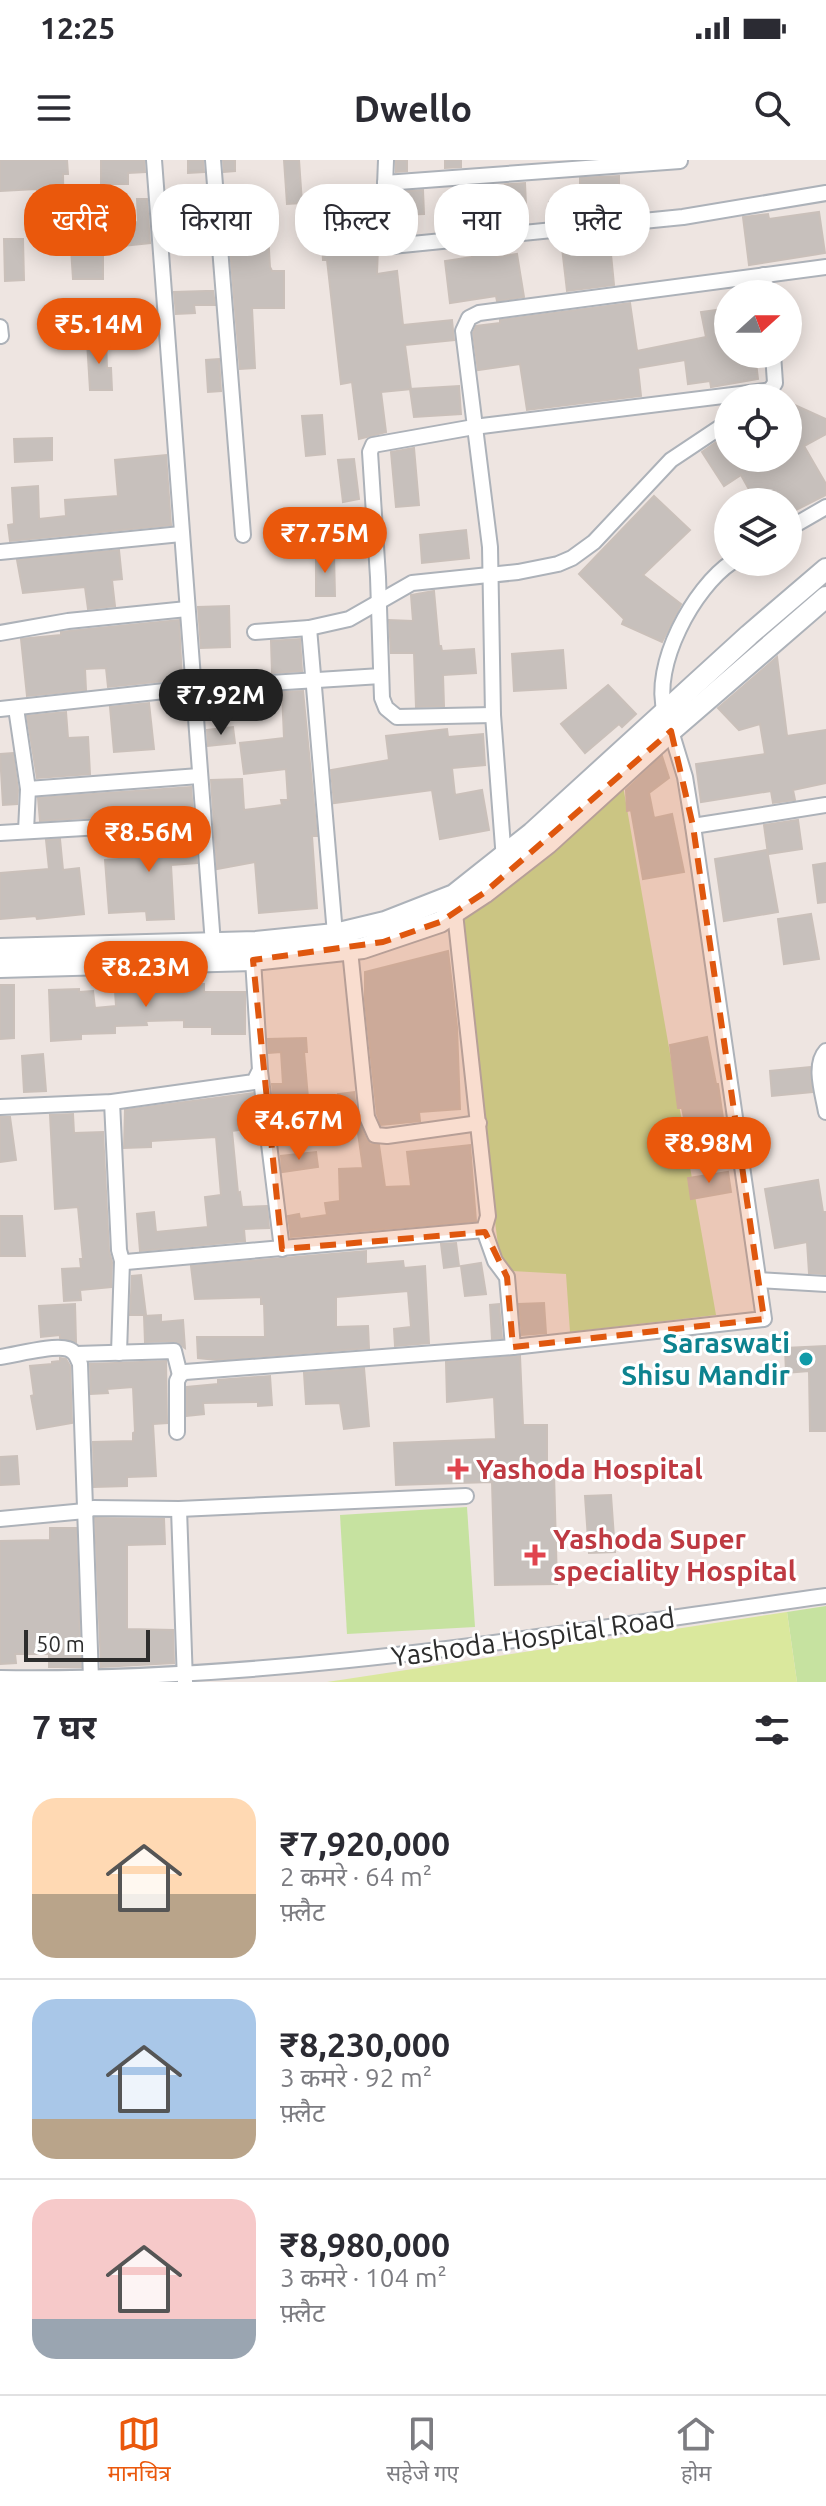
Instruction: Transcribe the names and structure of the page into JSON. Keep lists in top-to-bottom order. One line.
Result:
{"streets":{"street":["Yashoda Hospital Road"]},"places":{"other":["Saraswati Shisu Mandir"],"health":["Yashoda Hospital","Yashoda Super speciality Hospital"]},"scale_bar":"50 m","north":"right","page":{"status":"12:25","header":"Dwello","chip":["खरीदें","किराया","फ़िल्टर","नया","फ़्लैट"],"price":["₹5.14M","₹7.75M","₹7.92M","₹8.56M","₹8.23M","₹4.67M","₹8.98M"],"scale":"50 m","heading":"7 घर","list":[{"name":"₹7,920,000","note":"2 कमरे · 64 m² · फ़्लैट"},{"name":"₹8,230,000","note":"3 कमरे · 92 m² · फ़्लैट"},{"name":"₹8,980,000","note":"3 कमरे · 104 m² · फ़्लैट"}],"tabs":["मानचित्र","सहेजे गए","होम"]}}
